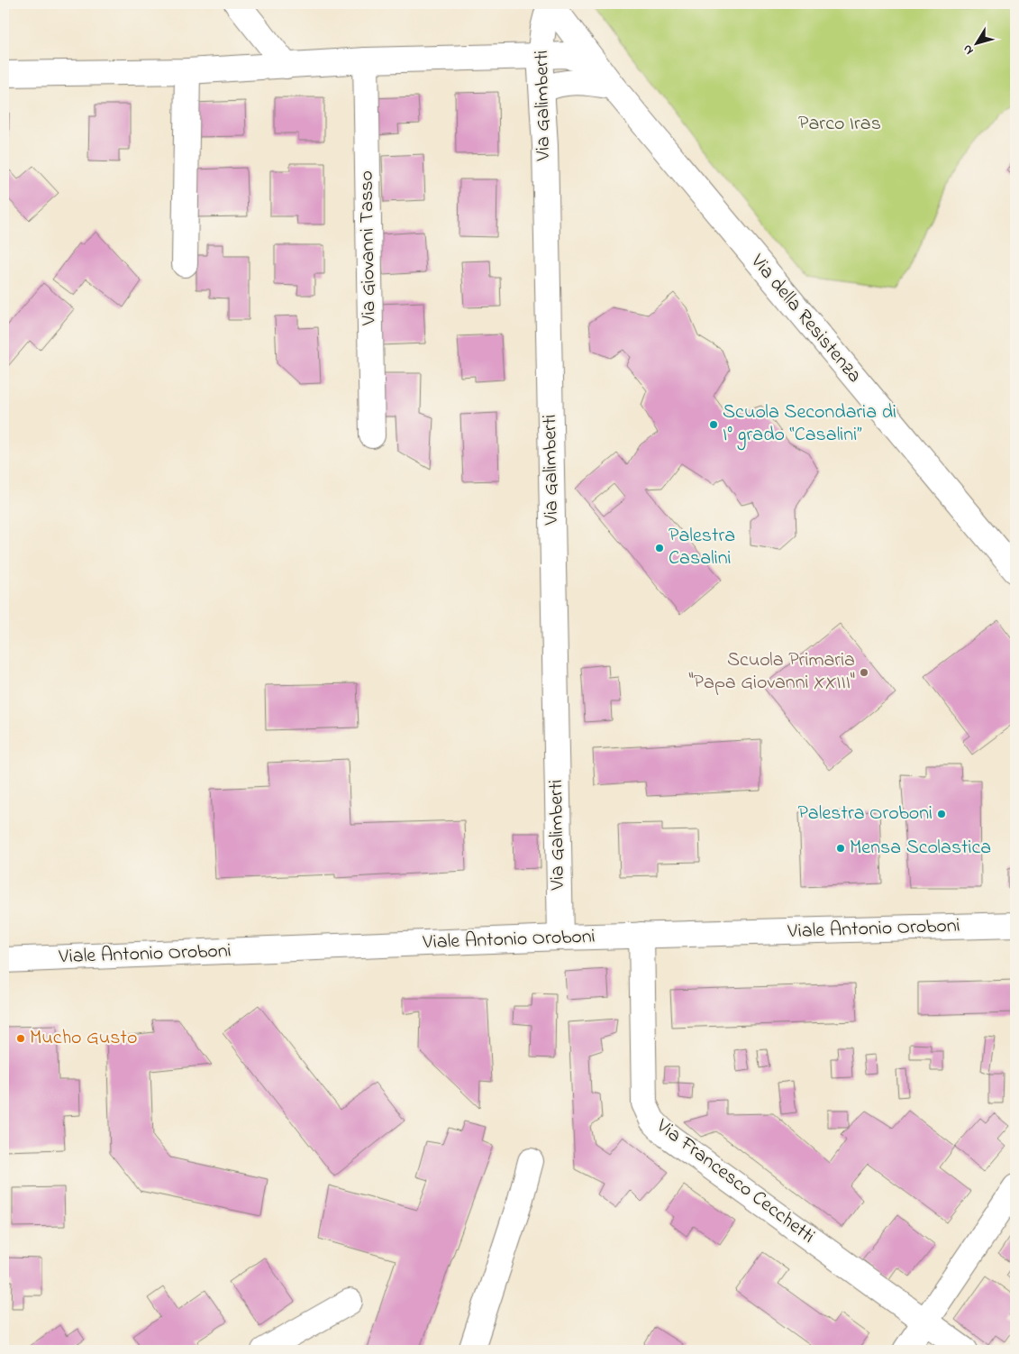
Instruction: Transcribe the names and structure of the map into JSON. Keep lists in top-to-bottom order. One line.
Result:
{"streets":{"street":["Via Galimberti","Via Giovanni Tasso","Via della Resistenza","Viale Antonio Oroboni","Via Francesco Cecchetti"]},"crossings":[["Via Galimberti","Via della Resistenza"],["Via Galimberti","Viale Antonio Oroboni"],["Viale Antonio Oroboni","Via Francesco Cecchetti"]],"parks":["Parco Iras"],"places":["Scuola Secondaria di I° grado “Casalini”","Palestra Casalini","Scuola Primaria \"Papa Giovanni XXIII\"","Palestra Oroboni","Mensa Scolastica","Mucho Gusto"],"north":"bottom left"}
